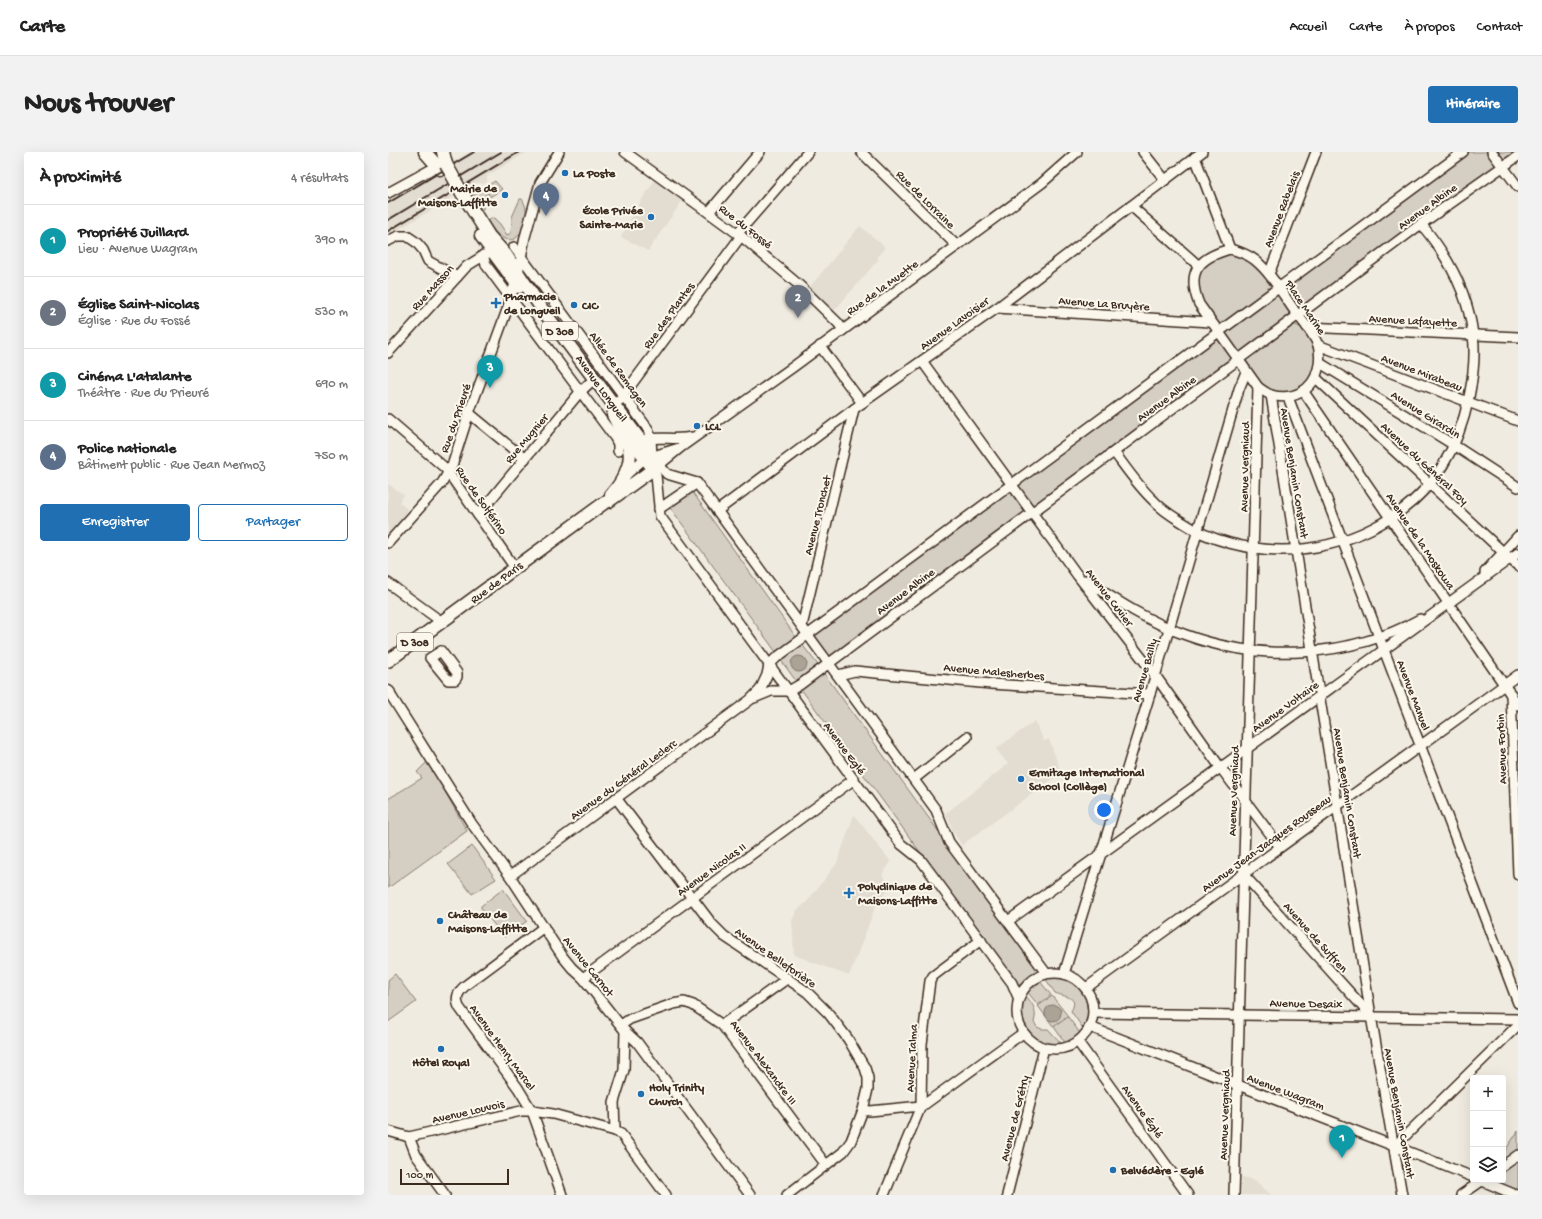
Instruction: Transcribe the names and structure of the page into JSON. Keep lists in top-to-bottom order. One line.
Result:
{"streets":{"main road":["D 308","Avenue Longueil","Rue de Paris"],"street":["Rue de Lorraine","Avenue Albine","Avenue Rabelais","Rue du Fossé","Rue Masson","Rue de la Muette","Avenue La Bruyère","Place Marine","Rue des Plantes","Avenue Lafayette","Avenue Lavoisier","Allée de Remagen","Avenue Mirabeau","Avenue Girardin","Rue du Prieuré","Rue Mugnier","Avenue du Général Foy","Avenue Vergniaud","Avenue Benjamin Constant","Rue de Solférino","Avenue Tronchet","Avenue de la Moskowa","Avenue Cuvier","Avenue Bailly","Avenue Malesherbes","Avenue Manuel","Avenue Voltaire","Avenue Eglé","Avenue Forbin","Avenue du Général Leclerc","Avenue Jean-Jacques Rousseau","Avenue Nicolas II","Avenue de Suffren","Avenue Belleforière","Avenue Carnot","Avenue Desaix","Avenue Henry Marcel","Avenue Talma","Avenue Alexandre III","Avenue Wagram","Avenue Louvois","Avenue Églé","Avenue de Grétry"]},"crossings":[["Rue de Lorraine","Rue de la Muette"],["Avenue Albine","Avenue Rabelais"],["Avenue Albine","Avenue La Bruyère"],["Avenue Albine","Place Marine"],["Avenue Albine","Avenue Lafayette"],["Avenue Albine","Avenue Mirabeau"],["Avenue Albine","Avenue Girardin"],["Avenue Albine","Avenue du Général Foy"],["Avenue Albine","Avenue Vergniaud"],["Avenue Albine","Avenue Benjamin Constant"],["Avenue Albine","Avenue de la Moskowa"],["Avenue Albine","Avenue Cuvier"],["Avenue Albine","Avenue Bailly"],["Avenue Albine","Avenue Manuel"],["Avenue Rabelais","Avenue La Bruyère"],["Avenue Rabelais","Place Marine"],["Rue du Fossé","Rue de la Muette"],["Rue du Fossé","Rue des Plantes"],["Rue Masson","Allée de Remagen"],["Rue Masson","Avenue Longueil"],["Rue Masson","Rue du Prieuré"],["Rue de la Muette","Allée de Remagen"],["Rue de la Muette","Avenue Longueil"],["Rue de la Muette","Rue de Paris"],["Rue de la Muette","Avenue Eglé"],["Avenue La Bruyère","Place Marine"],["Avenue La Bruyère","Avenue Lavoisier"],["Place Marine","Avenue Lafayette"],["Place Marine","Avenue Mirabeau"],["Place Marine","Avenue Girardin"],["Place Marine","Avenue du Général Foy"],["Place Marine","Avenue Vergniaud"],["Place Marine","Avenue Benjamin Constant"],["Place Marine","Avenue de la Moskowa"],["Place Marine","Avenue Bailly"],["Place Marine","Avenue Manuel"],["Rue des Plantes","Allée de Remagen"],["Rue des Plantes","Avenue Longueil"],["Avenue Lafayette","Avenue Mirabeau"],["Avenue Lafayette","Avenue Girardin"],["Avenue Lafayette","Avenue du Général Foy"],["Avenue Lafayette","Avenue Vergniaud"],["Avenue Lafayette","Avenue Benjamin Constant"],["Avenue Lafayette","Avenue de la Moskowa"],["Avenue Lafayette","Avenue Bailly"],["Avenue Lafayette","Avenue Manuel"],["Avenue Lavoisier","Avenue Tronchet"],["Avenue Lavoisier","Avenue Cuvier"],["D 308","Avenue Longueil"],["D 308","Rue de Paris"],["Allée de Remagen","Avenue Longueil"],["Allée de Remagen","Rue du Prieuré"],["Avenue Mirabeau","Avenue Girardin"],["Avenue Mirabeau","Avenue du Général Foy"],["Avenue Mirabeau","Avenue Vergniaud"],["Avenue Mirabeau","Avenue Benjamin Constant"],["Avenue Mirabeau","Avenue de la Moskowa"],["Avenue Mirabeau","Avenue Bailly"],["Avenue Mirabeau","Avenue Manuel"],["Avenue Longueil","Rue du Prieuré"],["Avenue Longueil","Rue Mugnier"],["Avenue Longueil","Rue de Paris"],["Avenue Longueil","Avenue Eglé"],["Avenue Girardin","Avenue du Général Foy"],["Avenue Girardin","Avenue Vergniaud"],["Avenue Girardin","Avenue Benjamin Constant"],["Avenue Girardin","Avenue de la Moskowa"],["Avenue Girardin","Avenue Bailly"],["Avenue Girardin","Avenue Manuel"],["Rue du Prieuré","Rue de Solférino"],["Rue Mugnier","Rue de Solférino"],["Avenue du Général Foy","Avenue Vergniaud"],["Avenue du Général Foy","Avenue Benjamin Constant"],["Avenue du Général Foy","Avenue de la Moskowa"],["Avenue du Général Foy","Avenue Bailly"],["Avenue du Général Foy","Avenue Manuel"],["Avenue du Général Foy","Avenue Voltaire"],["Avenue Vergniaud","Avenue Benjamin Constant"],["Avenue Vergniaud","Avenue de la Moskowa"],["Avenue Vergniaud","Avenue Cuvier"],["Avenue Vergniaud","Avenue Bailly"],["Avenue Vergniaud","Avenue Manuel"],["Avenue Vergniaud","Avenue Voltaire"],["Avenue Vergniaud","Avenue Jean-Jacques Rousseau"],["Avenue Vergniaud","Avenue de Suffren"],["Avenue Vergniaud","Avenue Desaix"],["Avenue Vergniaud","Avenue Wagram"],["Avenue Benjamin Constant","Avenue de la Moskowa"],["Avenue Benjamin Constant","Avenue Bailly"],["Avenue Benjamin Constant","Avenue Manuel"],["Avenue Benjamin Constant","Avenue Voltaire"],["Avenue Benjamin Constant","Avenue Jean-Jacques Rousseau"],["Avenue Benjamin Constant","Avenue de Suffren"],["Avenue Benjamin Constant","Avenue Desaix"],["Avenue Benjamin Constant","Avenue Wagram"],["Rue de Solférino","Rue de Paris"],["Avenue de la Moskowa","Avenue Bailly"],["Avenue de la Moskowa","Avenue Manuel"],["Avenue de la Moskowa","Avenue Voltaire"],["Avenue de la Moskowa","Avenue Forbin"],["Avenue de la Moskowa","Avenue Jean-Jacques Rousseau"],["Rue de Paris","Avenue Eglé"],["Avenue Cuvier","Avenue Bailly"],["Avenue Cuvier","Avenue Voltaire"],["Avenue Cuvier","Avenue Jean-Jacques Rousseau"],["Avenue Bailly","Avenue Malesherbes"],["Avenue Bailly","Avenue Manuel"],["Avenue Bailly","Avenue Voltaire"],["Avenue Bailly","Avenue Eglé"],["Avenue Bailly","Avenue Jean-Jacques Rousseau"],["Avenue Bailly","Avenue Desaix"],["Avenue Bailly","Avenue Wagram"],["Avenue Bailly","Avenue Églé"],["Avenue Bailly","Avenue de Grétry"],["Avenue Manuel","Avenue Voltaire"],["Avenue Manuel","Avenue Jean-Jacques Rousseau"],["Avenue Eglé","Avenue du Général Leclerc"],["Avenue Eglé","Avenue Jean-Jacques Rousseau"],["Avenue Eglé","Avenue Nicolas II"],["Avenue Eglé","Avenue Desaix"],["Avenue Eglé","Avenue Talma"],["Avenue Eglé","Avenue Wagram"],["Avenue Eglé","Avenue Églé"],["Avenue Eglé","Avenue de Grétry"],["Avenue du Général Leclerc","Avenue Belleforière"],["Avenue du Général Leclerc","Avenue Carnot"],["Avenue Jean-Jacques Rousseau","Avenue de Suffren"],["Avenue Jean-Jacques Rousseau","Avenue Desaix"],["Avenue Jean-Jacques Rousseau","Avenue Wagram"],["Avenue Jean-Jacques Rousseau","Avenue Églé"],["Avenue Jean-Jacques Rousseau","Avenue de Grétry"],["Avenue Nicolas II","Avenue Belleforière"],["Avenue Nicolas II","Avenue Carnot"],["Avenue de Suffren","Avenue Desaix"],["Avenue Belleforière","Avenue Alexandre III"],["Avenue Carnot","Avenue Henry Marcel"],["Avenue Carnot","Avenue Alexandre III"],["Avenue Desaix","Avenue Wagram"],["Avenue Desaix","Avenue Églé"],["Avenue Desaix","Avenue de Grétry"],["Avenue Henry Marcel","Avenue Louvois"],["Avenue Wagram","Avenue Églé"],["Avenue Wagram","Avenue de Grétry"],["Avenue Églé","Avenue de Grétry"]],"places":{"other":["La Poste","Mairie de Maisons-Laffitte","École Privée Sainte-Marie","CIC","LCL","Ermitage International School (Collège)","Château de Maisons-Laffitte","Hôtel Royal","Holy Trinity Church","Belvédère - Eglé"],"health":["Pharmacie de Longueil","Polyclinique de Maisons-Laffitte"]},"scale_bar":"100 m","page":{"header":"Carte","nav":["Accueil","Carte","À propos","Contact"],"buttons":["Itinéraire",["Enregistrer","Partager"]],"title":"Nous trouver","heading":["À proximité","4 résultats"],"pins":["4","2","3","1"],"list":[{"mark":"1","name":"Propriété Juillard","note":"Lieu · Avenue Wagram","value":"390 m"},{"mark":"2","name":"Église Saint-Nicolas","note":"Église · Rue du Fossé","value":"530 m"},{"mark":"3","name":"Cinéma L'atalante","note":"Théâtre · Rue du Prieuré","value":"690 m"},{"mark":"4","name":"Police nationale","note":"Bâtiment public · Rue Jean Mermoz","value":"750 m"}],"map_buttons":["+","−"],"scale":"100 m"}}
